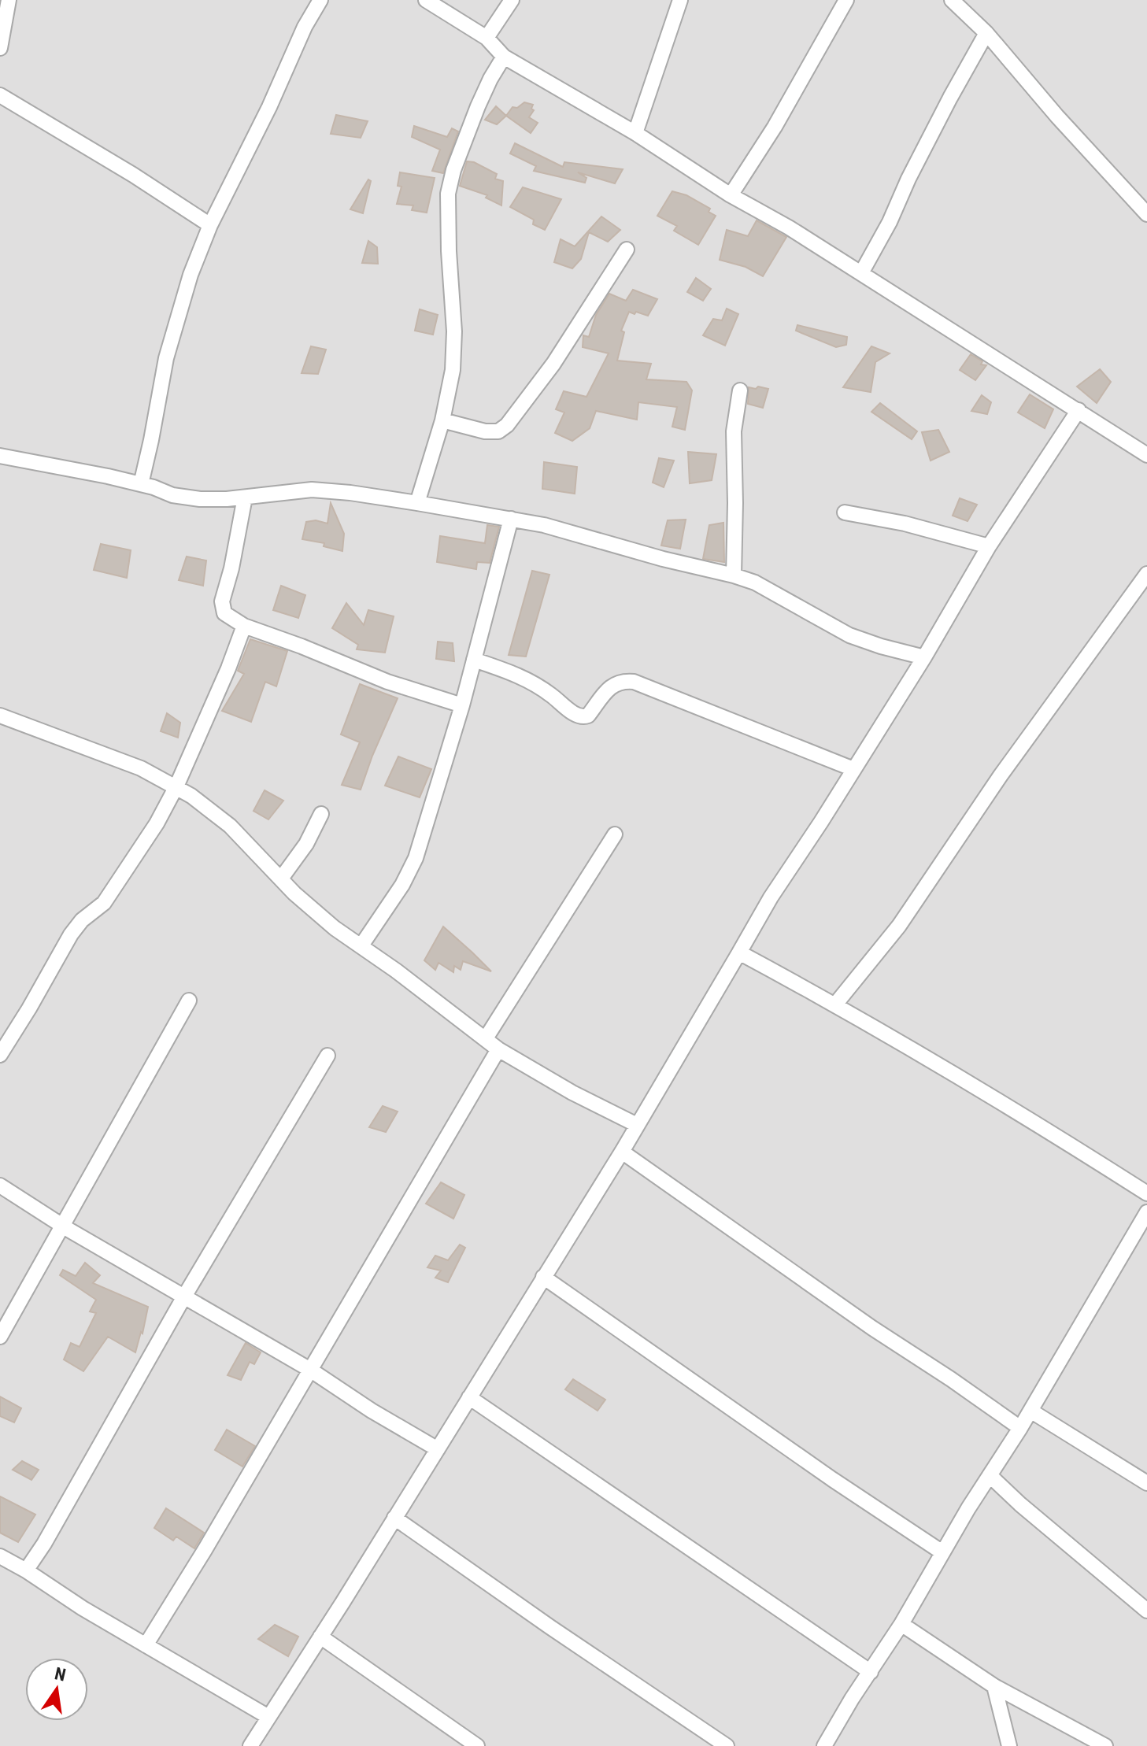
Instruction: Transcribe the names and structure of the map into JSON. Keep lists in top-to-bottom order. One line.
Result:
{"north":"top"}
